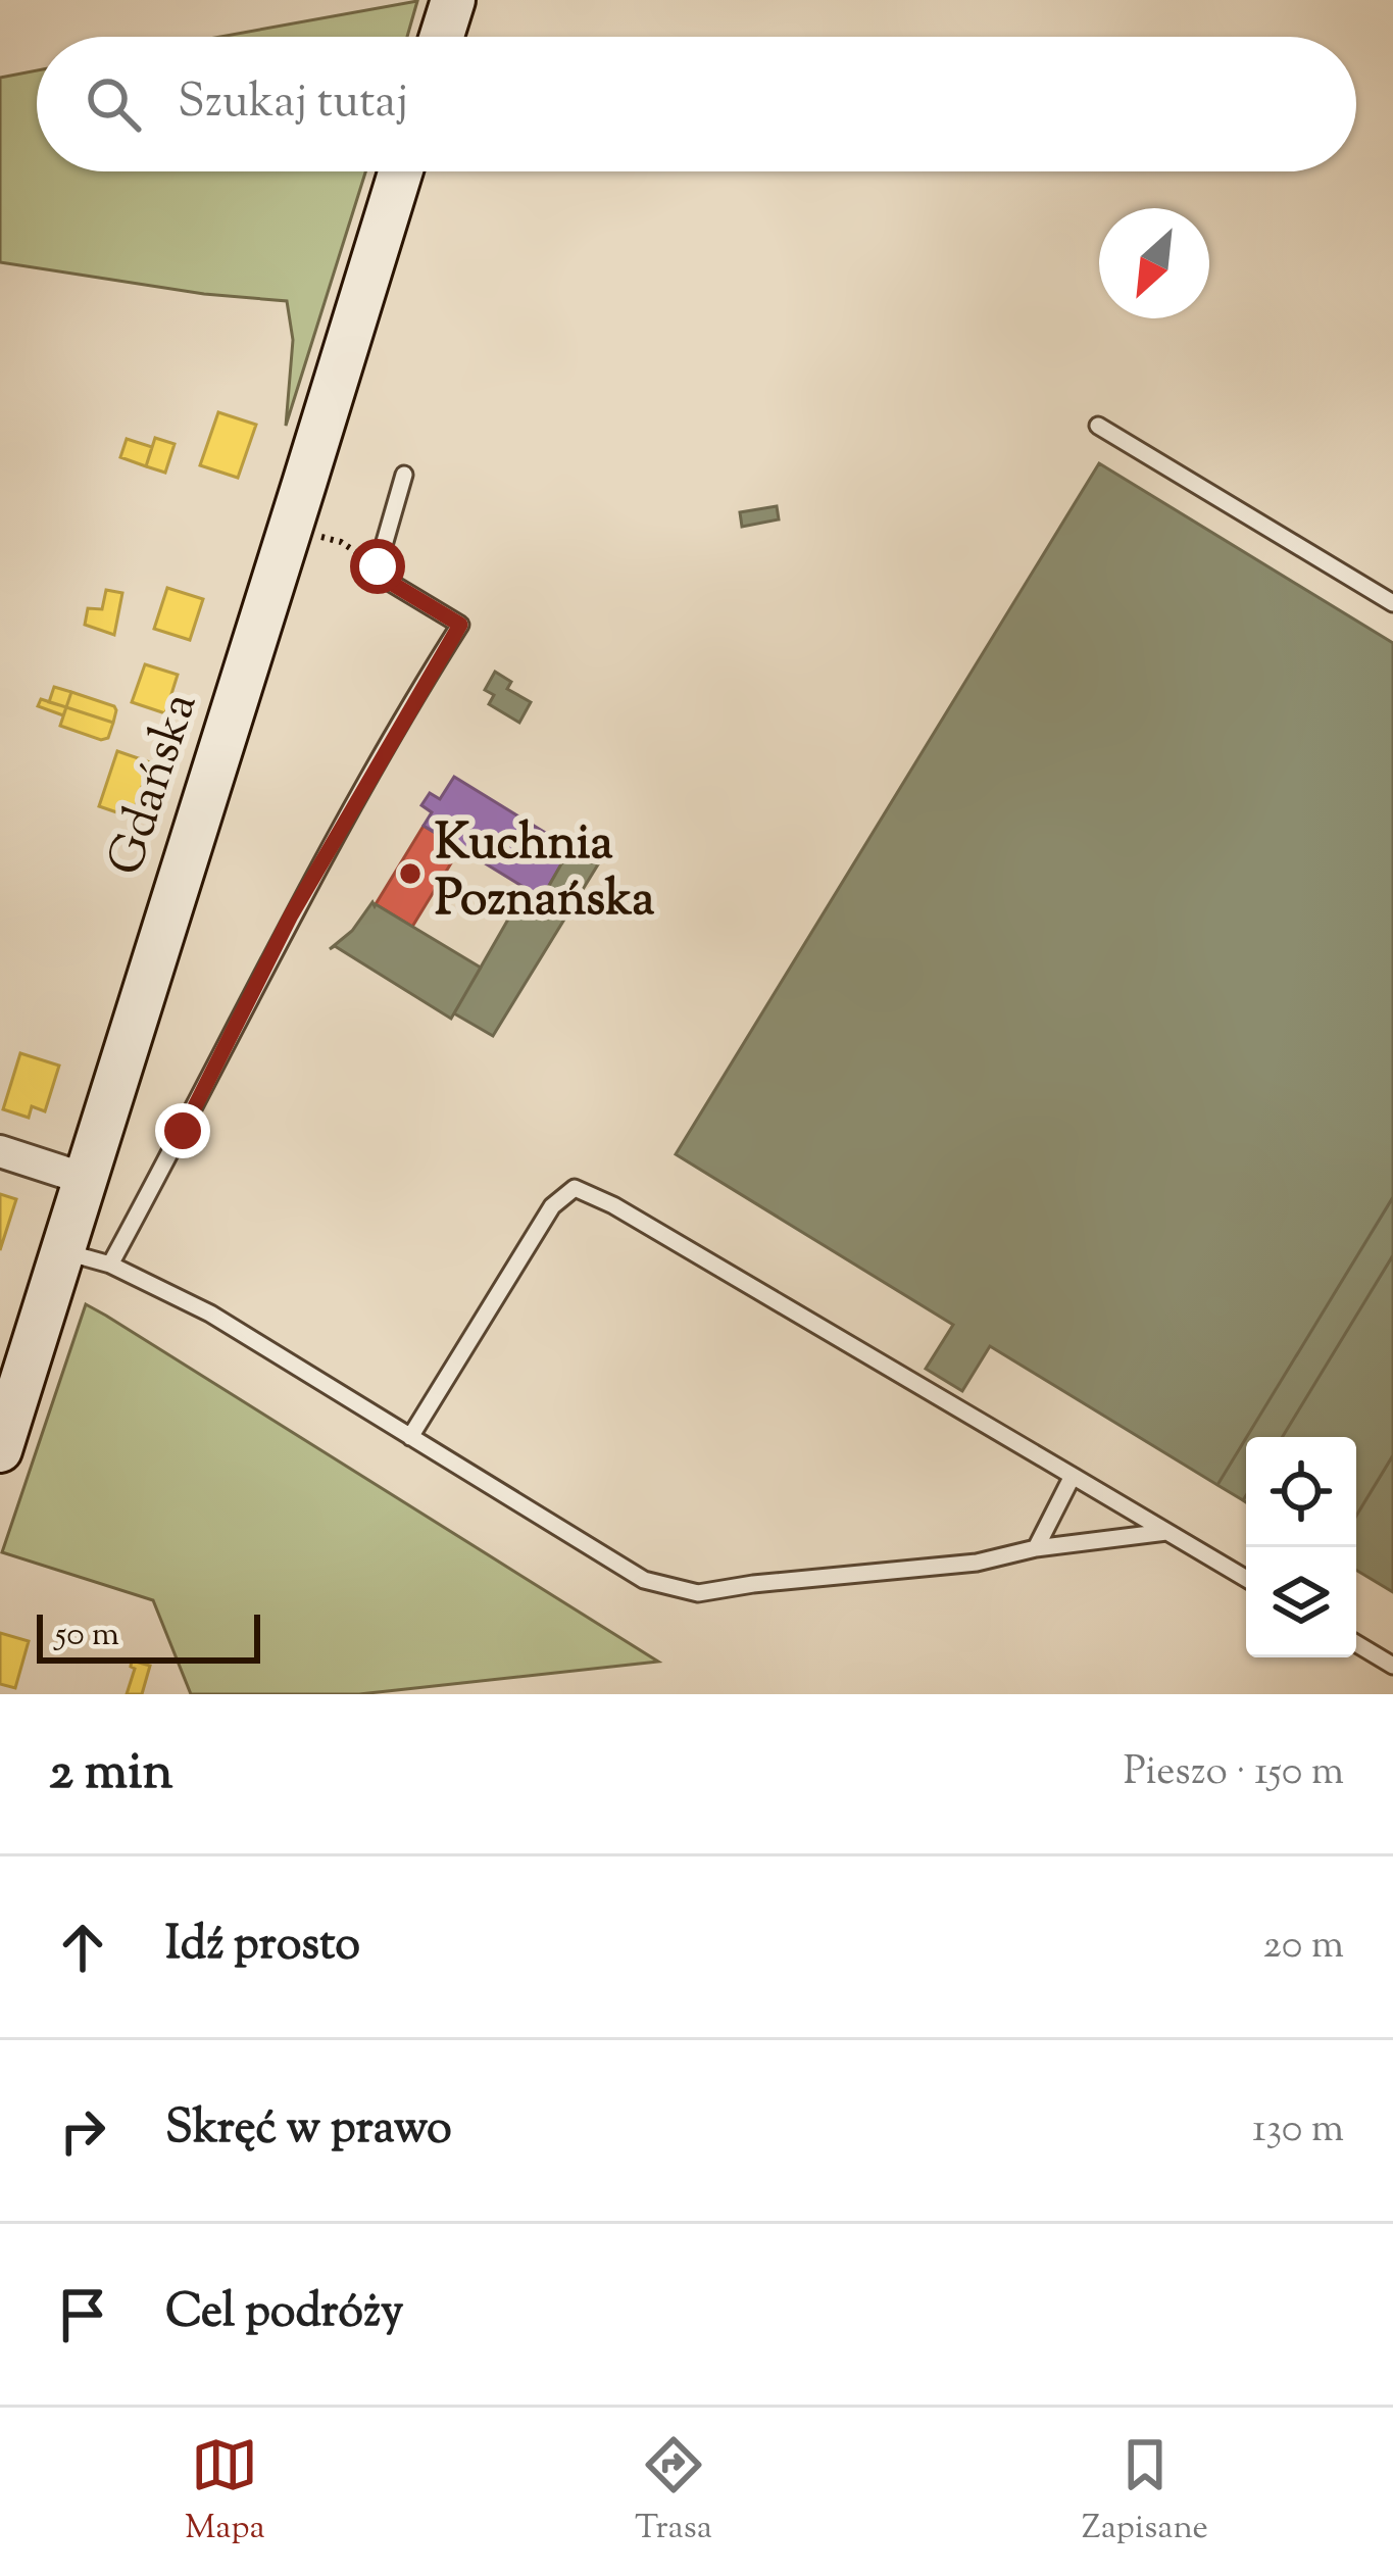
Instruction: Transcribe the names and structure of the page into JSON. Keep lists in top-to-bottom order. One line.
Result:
{"streets":{"main road":["Gdańska"]},"places":["Kuchnia Poznańska"],"scale_bar":"50 m","north":"bottom left","page":{"search":"Szukaj tutaj","scale":"50 m","heading":["2 min","Pieszo · 150 m"],"list":[["Idź prosto","20 m"],["Skręć w prawo","130 m"],"Cel podróży"],"nav":["Mapa","Trasa","Zapisane"]}}
